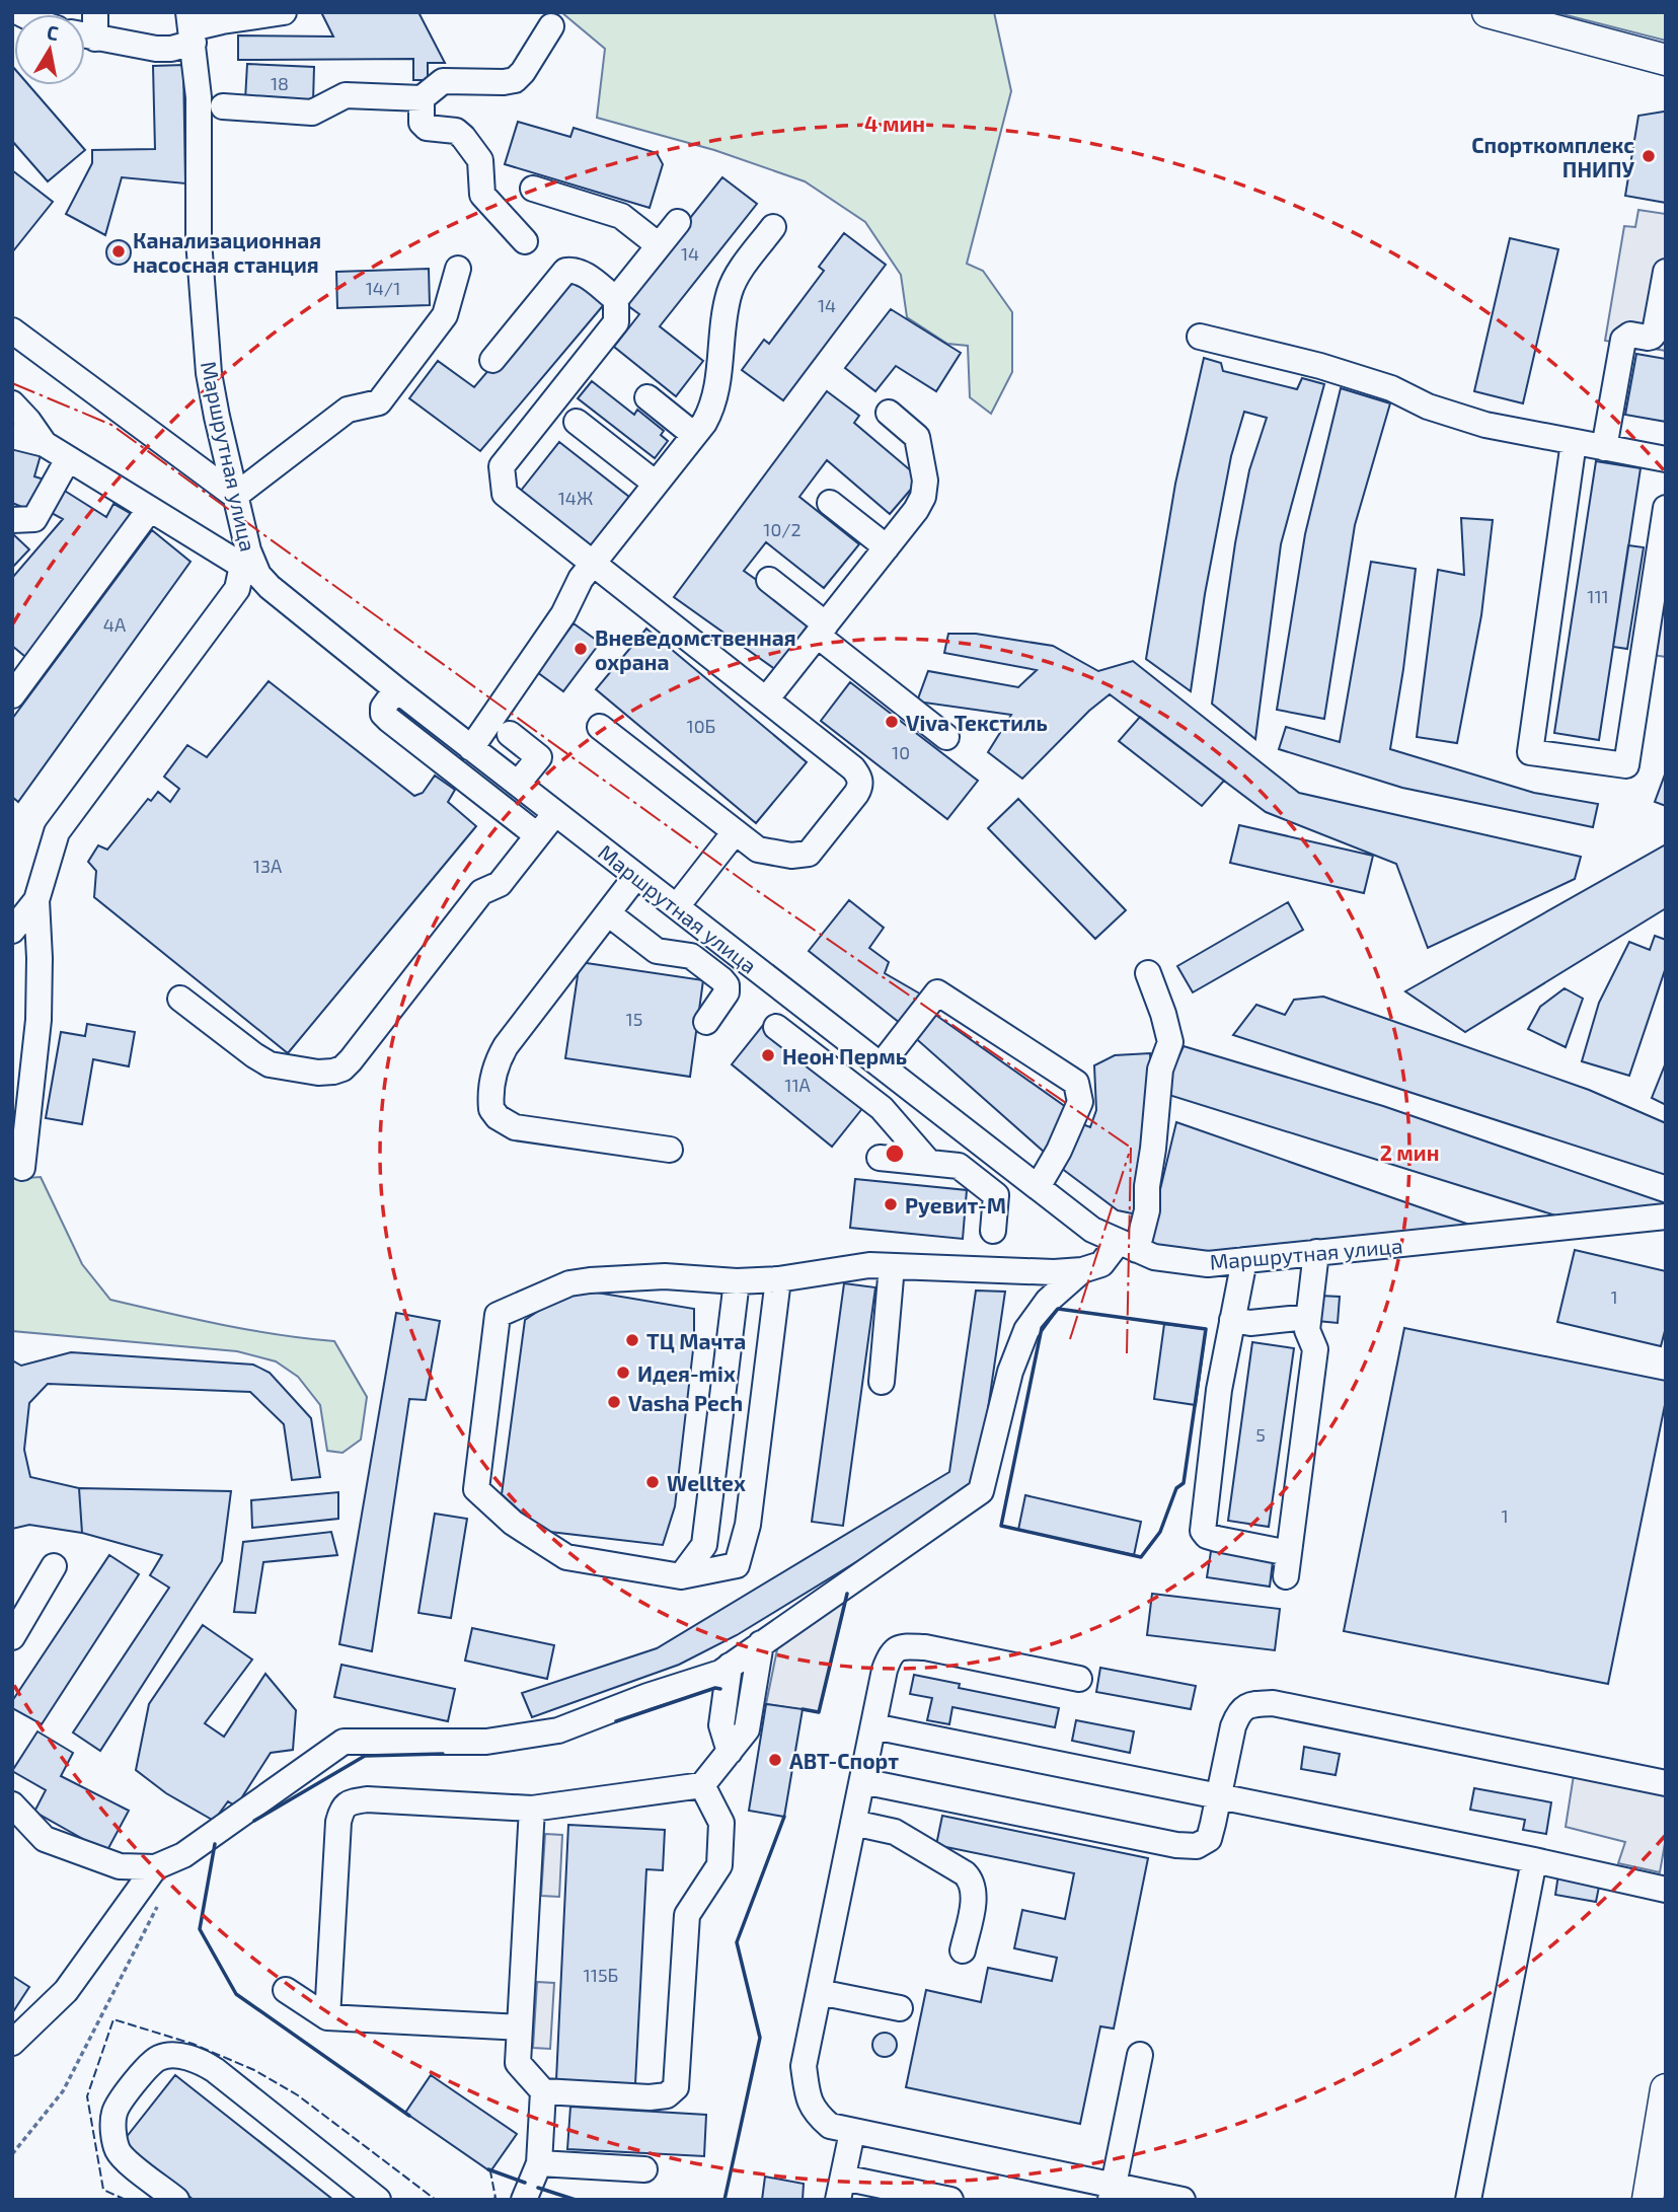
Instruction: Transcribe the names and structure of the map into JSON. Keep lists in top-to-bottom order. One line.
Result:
{"streets":{"street":["Маршрутная улица"]},"places":["Спорткомплекс ПНИПУ","Канализационная насосная станция","Вневедомственная охрана","Viva Текстиль","Неон Пермь","Руевит-М","ТЦ Мачта","Идея-mix","Vasha Pech","Welltex","АВТ-Спорт"],"house_numbers":["18","14","14/1","14","14Ж","10/2","111","4А","10Б","10","13А","15","11А","1","5","1","115Б"],"north":"top","rings":["4 мин","2 мин"]}
